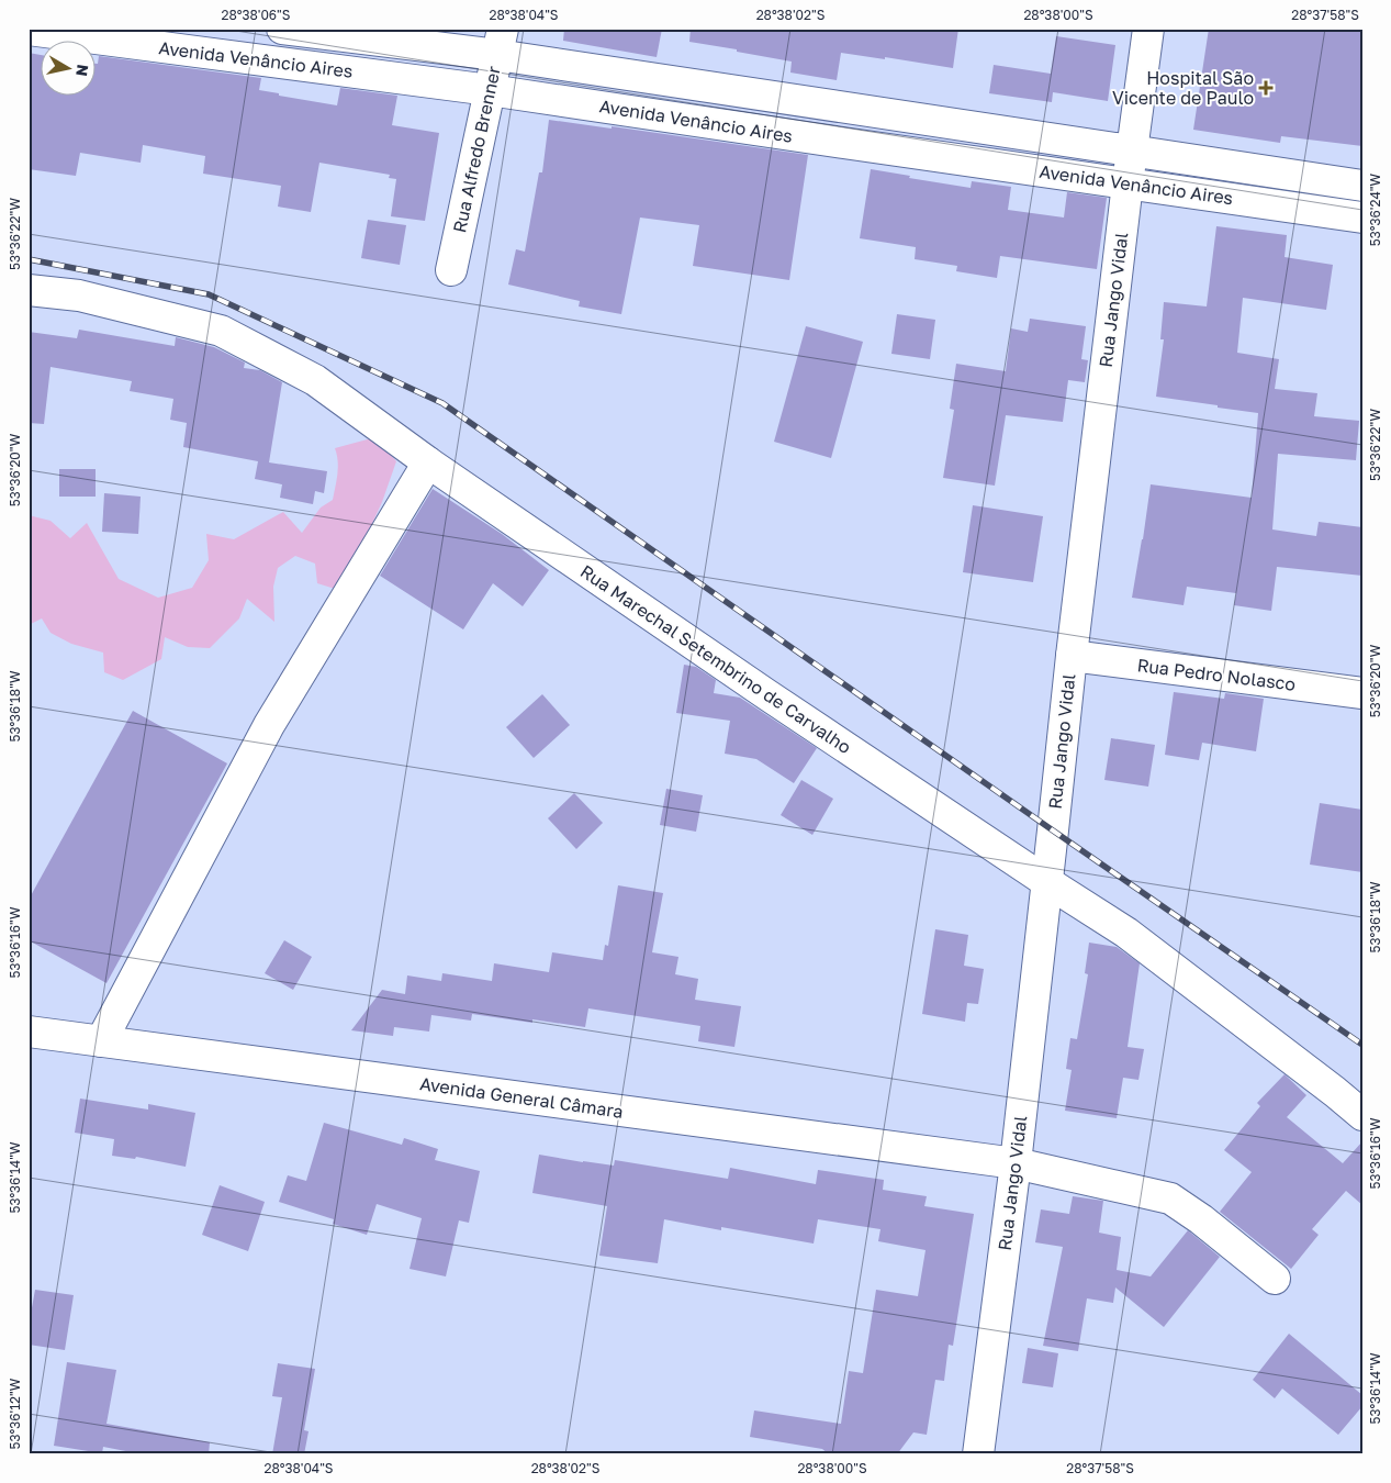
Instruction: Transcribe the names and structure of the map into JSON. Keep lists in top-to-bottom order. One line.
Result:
{"streets":{"street":["Avenida Venâncio Aires","Rua Alfredo Brenner","Rua Jango Vidal","Rua Marechal Setembrino de Carvalho","Rua Pedro Nolasco","Avenida General Câmara"]},"crossings":[["Avenida Venâncio Aires","Rua Alfredo Brenner"],["Avenida Venâncio Aires","Rua Jango Vidal"],["Rua Jango Vidal","Rua Marechal Setembrino de Carvalho"],["Rua Jango Vidal","Rua Pedro Nolasco"],["Rua Jango Vidal","Avenida General Câmara"]],"places":{"health":["Hospital São Vicente de Paulo"]},"north":"right","coordinates":["28°38'06\"S","28°38'04\"S","28°38'02\"S","28°38'00\"S","28°37'58\"S","53°36'24\"W","53°36'22\"W","53°36'20\"W","53°36'18\"W","53°36'16\"W","53°36'14\"W","53°36'12\"W"]}
